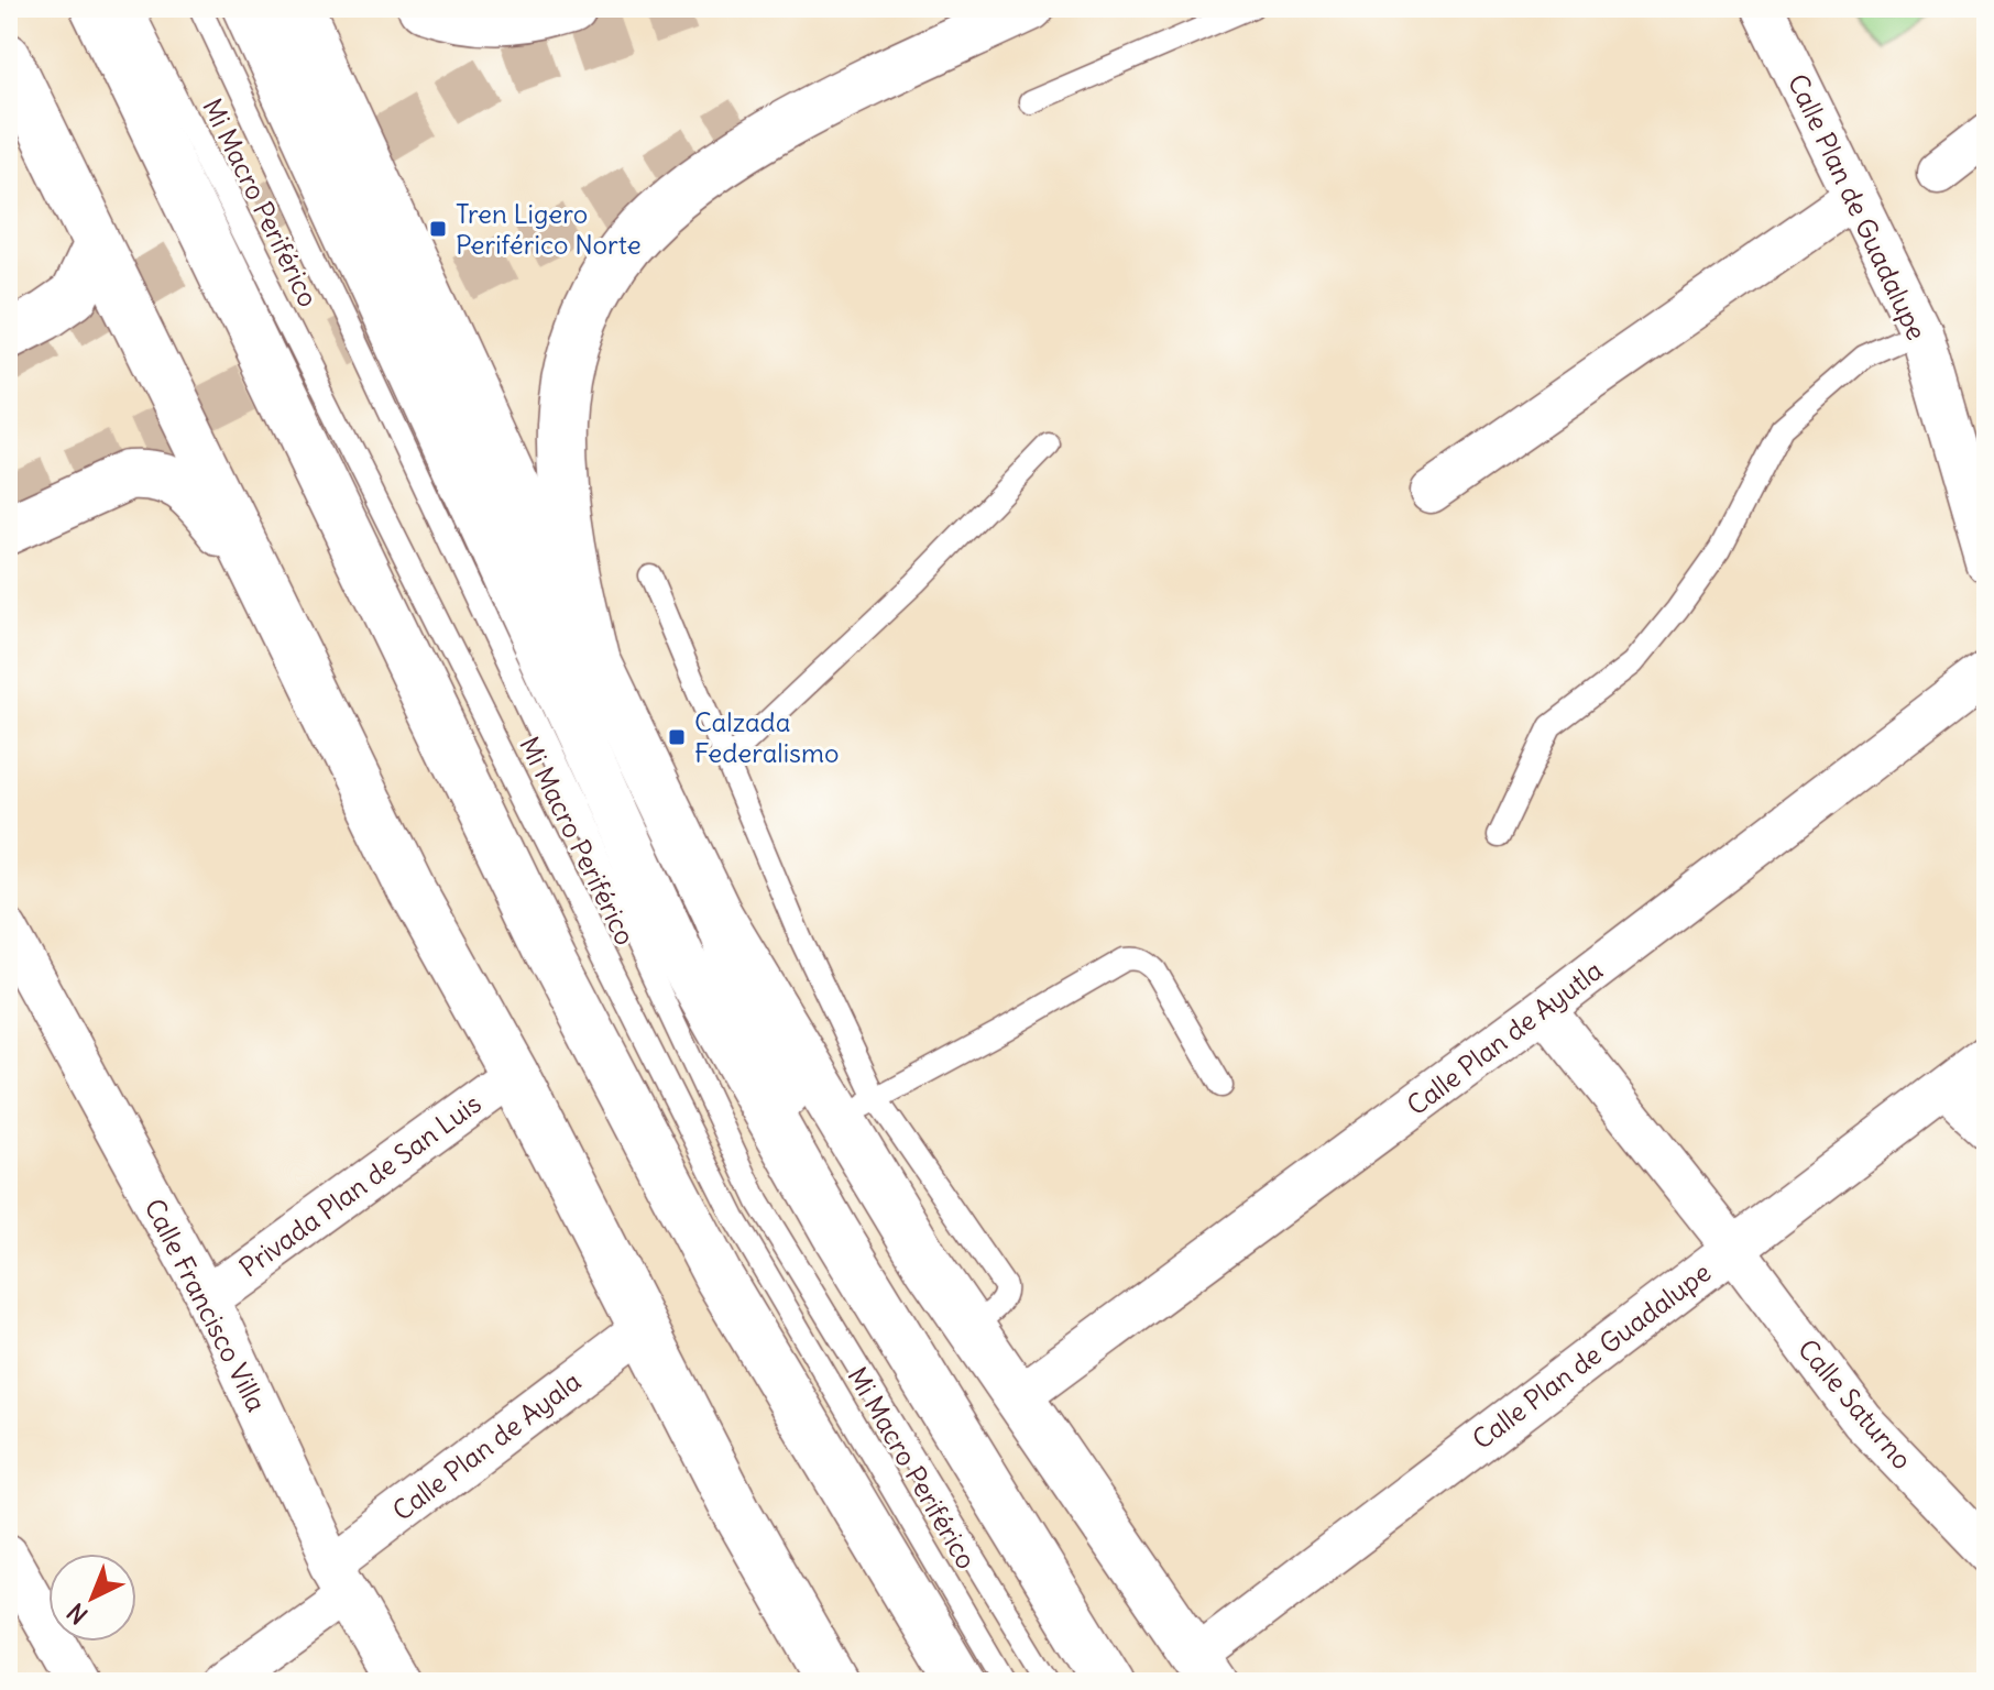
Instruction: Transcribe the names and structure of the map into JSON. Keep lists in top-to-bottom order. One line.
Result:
{"streets":{"street":["Calle Plan de Guadalupe","Calle Plan de Ayutla","Privada Plan de San Luis","Calle Francisco Villa","Calle Saturno","Calle Plan de Ayala"],"lane":["Mi Macro Periférico"]},"crossings":[["Calle Plan de Guadalupe","Calle Saturno"],["Calle Plan de Ayutla","Calle Saturno"],["Privada Plan de San Luis","Calle Francisco Villa"],["Calle Francisco Villa","Calle Plan de Ayala"]],"places":{"transit":["Tren Ligero Periférico Norte","Calzada Federalismo"]},"north":"bottom left"}
